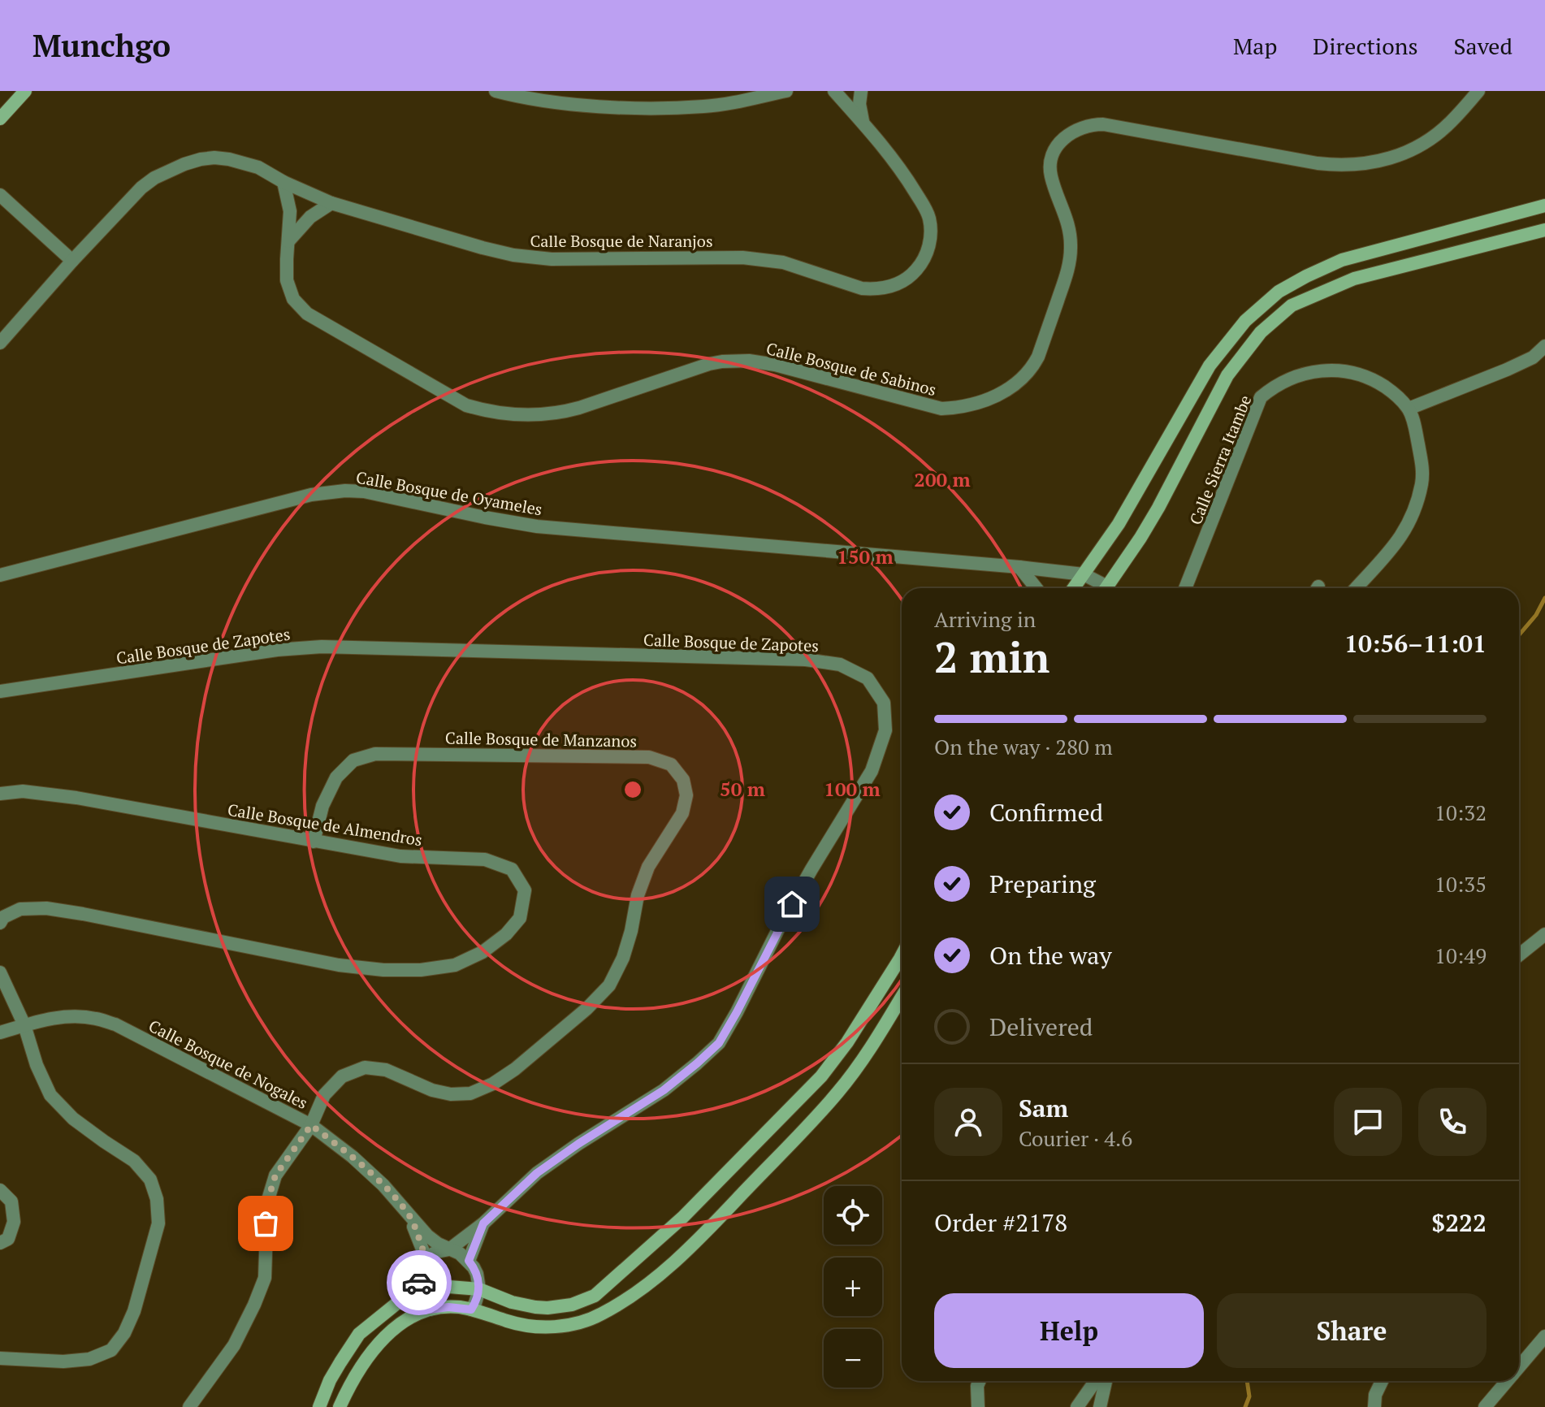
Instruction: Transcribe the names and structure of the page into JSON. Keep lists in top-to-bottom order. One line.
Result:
{"streets":{"street":["Calle Bosque de Naranjos","Calle Bosque de Sabinos","Calle Sierra Itambe","Calle Bosque de Oyameles","Calle Bosque de Zapotes","Calle Bosque de Manzanos","Calle Bosque de Almendros","Calle Bosque de Nogales"]},"crossings":[["Calle Bosque de Naranjos","Calle Bosque de Sabinos"],["Calle Bosque de Zapotes","Calle Bosque de Nogales"],["Calle Bosque de Manzanos","Calle Bosque de Almendros"],["Calle Bosque de Manzanos","Calle Bosque de Nogales"]],"page":{"header":"Munchgo","nav":["Map","Directions","Saved"],"heading":["2 min","Arriving in","10:56–11:01"],"panel":["Sam","Courier · 4.6","Order #2178","$222"],"bar":"On the way · 280 m","list":[["Confirmed","10:32"],["Preparing","10:35"],["On the way","10:49"],"Delivered"],"map_buttons":["+","−"],"buttons":["Help","Share"]},"rings":["200 m","150 m","50 m","100 m"]}
